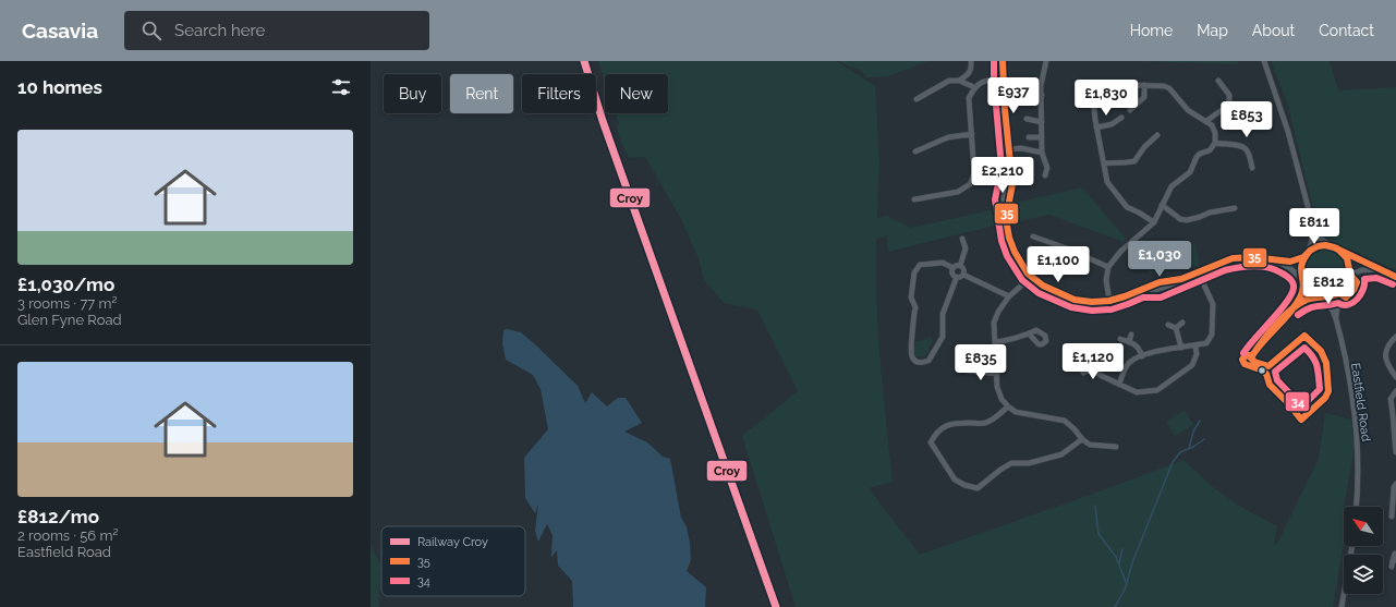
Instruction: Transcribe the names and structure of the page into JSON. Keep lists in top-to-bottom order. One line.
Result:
{"streets":{"street":["Eastfield Road"]},"lines":["rail line Croy","transit line 35","transit line 34"],"legend":["Railway Croy","35","34"],"north":"top left","page":{"header":"Casavia","search":"Search here","nav":["Home","Map","About","Contact"],"heading":"10 homes","chip":["Buy","Rent","Filters","New"],"price":["£937","£1,830","£853","£2,210","£811","£1,030","£1,100","£812","£1,120","£835"],"list":[{"name":"£1,030/mo","note":"3 rooms · 77 m² · Glen Fyne Road"},{"name":"£812/mo","note":"2 rooms · 56 m² · Eastfield Road"}]}}
